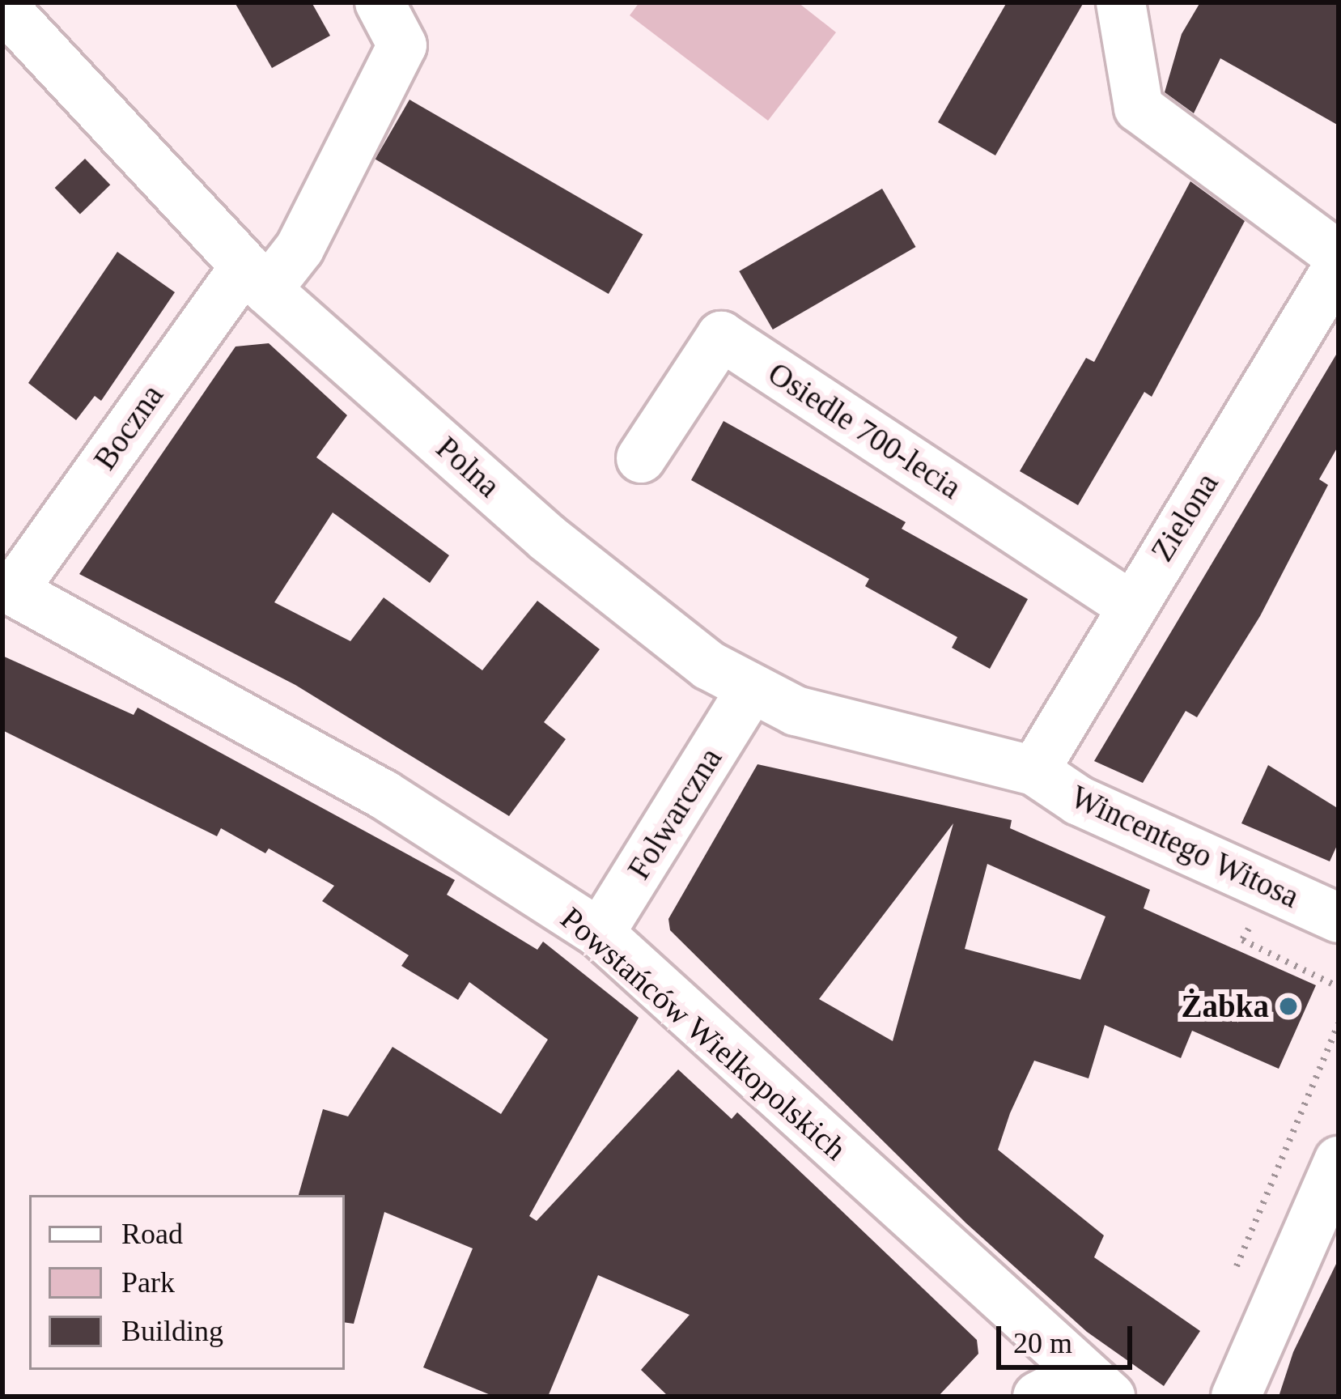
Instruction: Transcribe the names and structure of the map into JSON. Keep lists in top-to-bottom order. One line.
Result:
{"streets":{"street":["Boczna","Osiedle 700-lecia","Polna","Zielona","Folwarczna","Wincentego Witosa","Powstańców Wielkopolskich"]},"crossings":[["Boczna","Polna"],["Boczna","Powstańców Wielkopolskich"],["Osiedle 700-lecia","Zielona"],["Polna","Zielona"],["Polna","Folwarczna"],["Polna","Wincentego Witosa"],["Zielona","Wincentego Witosa"],["Folwarczna","Powstańców Wielkopolskich"]],"places":["Żabka"],"legend":["Road","Park","Building"],"scale_bar":"20 m"}
